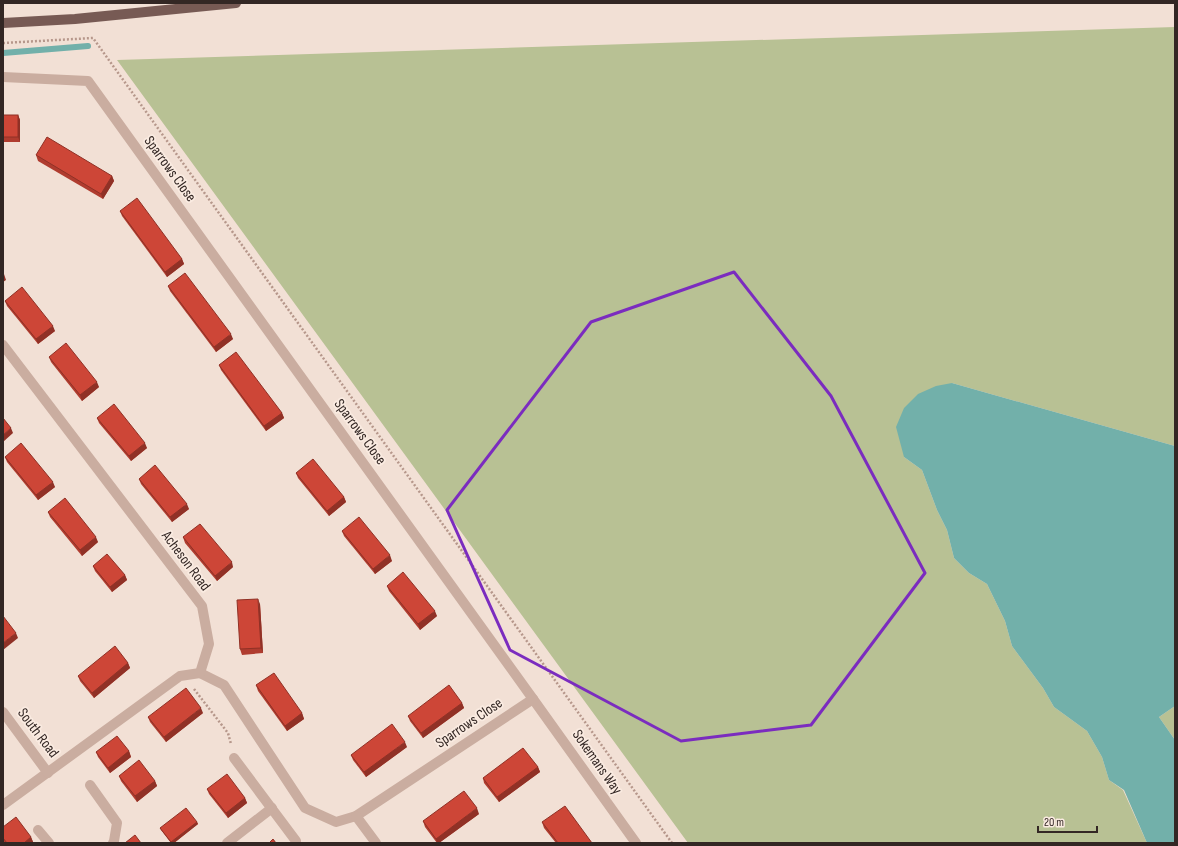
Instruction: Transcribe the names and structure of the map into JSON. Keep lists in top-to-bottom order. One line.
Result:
{"streets":{"street":["Sparrows Close","Acheson Road","South Road","Sokemans Way"]},"crossings":[["Sparrows Close","Acheson Road"],["Sparrows Close","Sokemans Way"]],"scale_bar":"20 m"}
